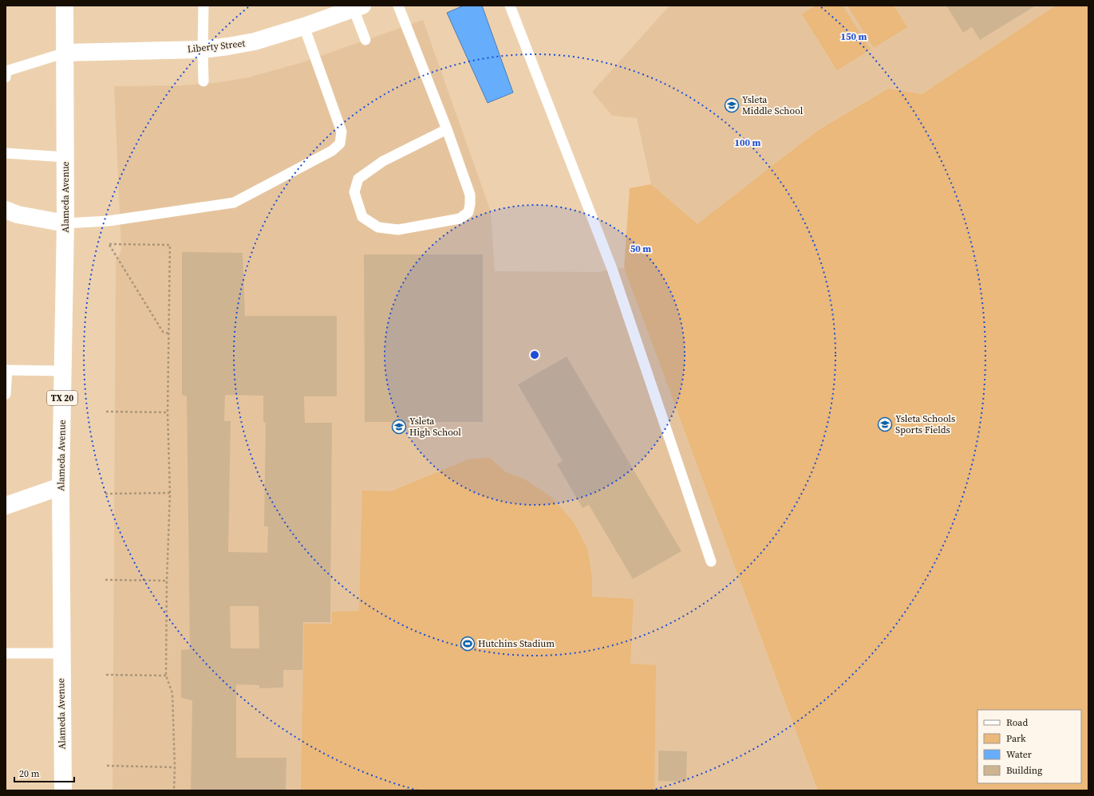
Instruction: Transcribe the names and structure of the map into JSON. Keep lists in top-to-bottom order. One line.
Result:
{"streets":{"main road":["Liberty Street","Alameda Avenue","TX 20"]},"crossings":[["Liberty Street","Alameda Avenue"]],"places":{"school or university":["Ysleta Middle School","Ysleta Schools Sports Fields","Ysleta High School"],"sports":["Hutchins Stadium"]},"legend":["Road","Park","Water","Building"],"scale_bar":"20 m","rings":["150 m","100 m","50 m"]}
